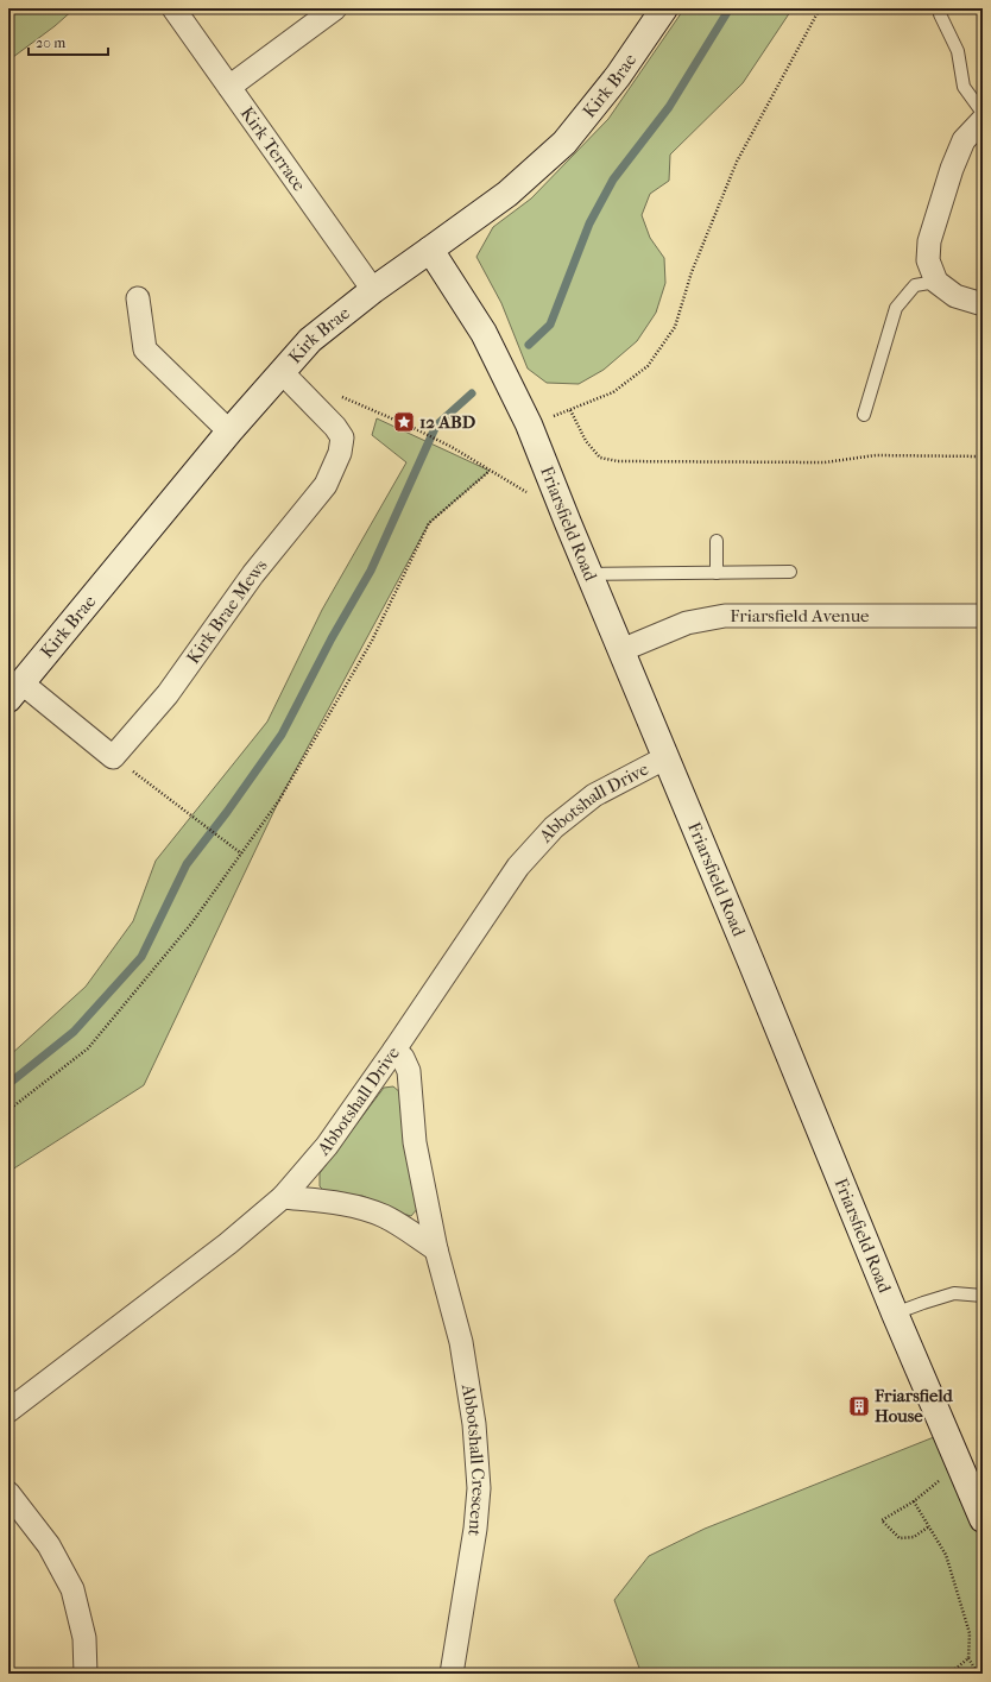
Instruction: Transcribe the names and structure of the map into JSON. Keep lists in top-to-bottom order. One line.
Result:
{"streets":{"street":["Kirk Brae","Kirk Terrace","Friarsfield Road","Kirk Brae Mews","Friarsfield Avenue","Abbotshall Drive","Abbotshall Crescent"]},"crossings":[["Kirk Brae","Kirk Terrace"],["Kirk Brae","Friarsfield Road"],["Kirk Brae","Kirk Brae Mews"],["Friarsfield Road","Friarsfield Avenue"],["Friarsfield Road","Abbotshall Drive"],["Abbotshall Drive","Abbotshall Crescent"]],"places":{"place":["12 ABD"],"building":["Friarsfield House"]},"scale_bar":"20 m"}
